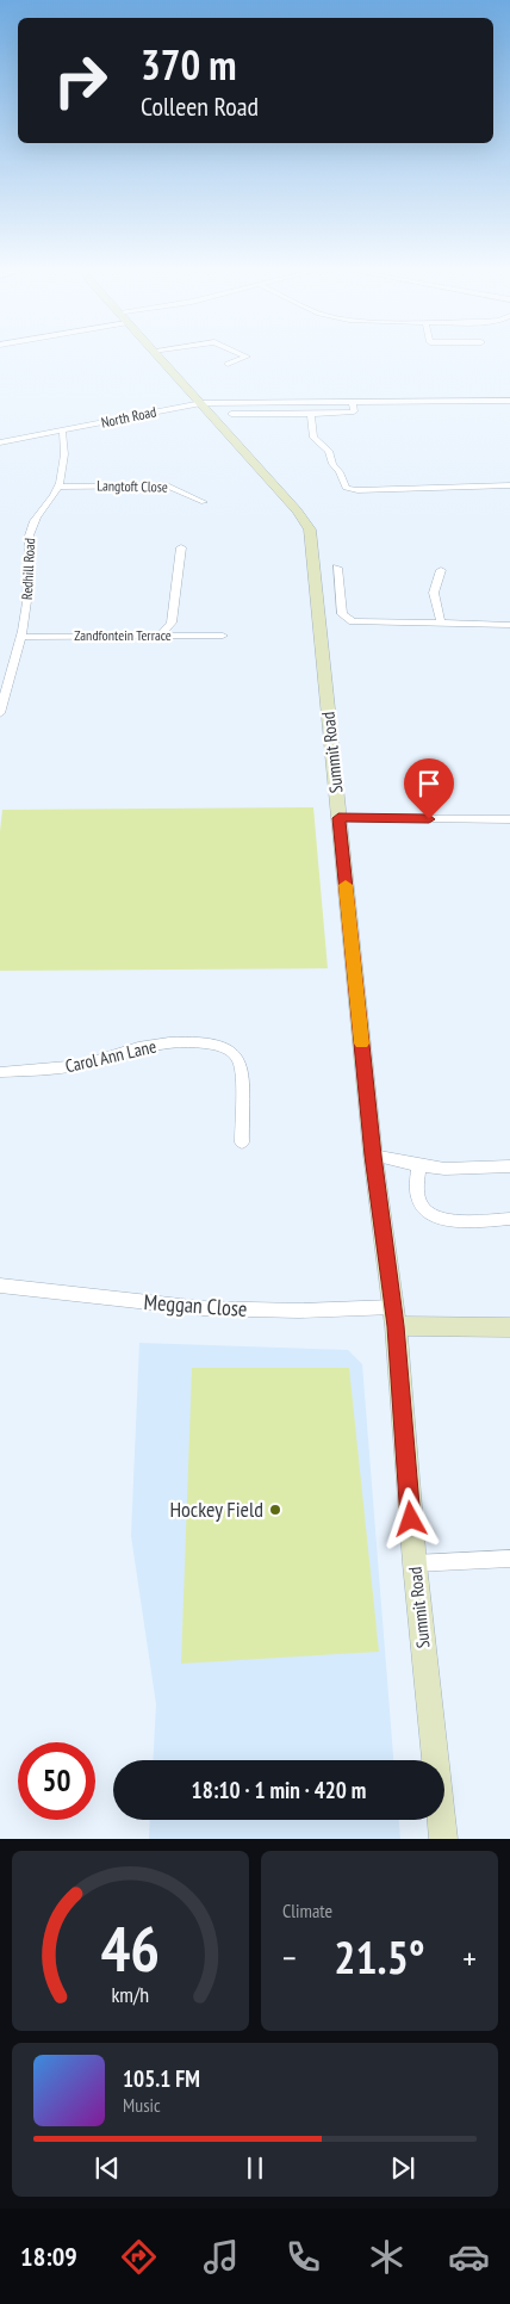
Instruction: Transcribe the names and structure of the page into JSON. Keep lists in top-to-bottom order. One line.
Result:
{"streets":{"main road":["Summit Road"],"street":["North Road","Langtoft Close","Redhill Road","Zandfontein Terrace","Carol Ann Lane","Meggan Close"]},"crossings":[["North Road","Redhill Road"],["North Road","Summit Road"],["Langtoft Close","Redhill Road"],["Redhill Road","Zandfontein Terrace"],["Summit Road","Meggan Close"]],"places":["Hockey Field"],"page":{"turn":["370 m","Colleen Road"],"limit":"50","trip":"18:10 · 1 min · 420 m","tile":"Climate","heat":["−","21.5°","+"],"song":["105.1 FM","Music"],"tabs":"18:09","gauge":["46","km/h"]}}
